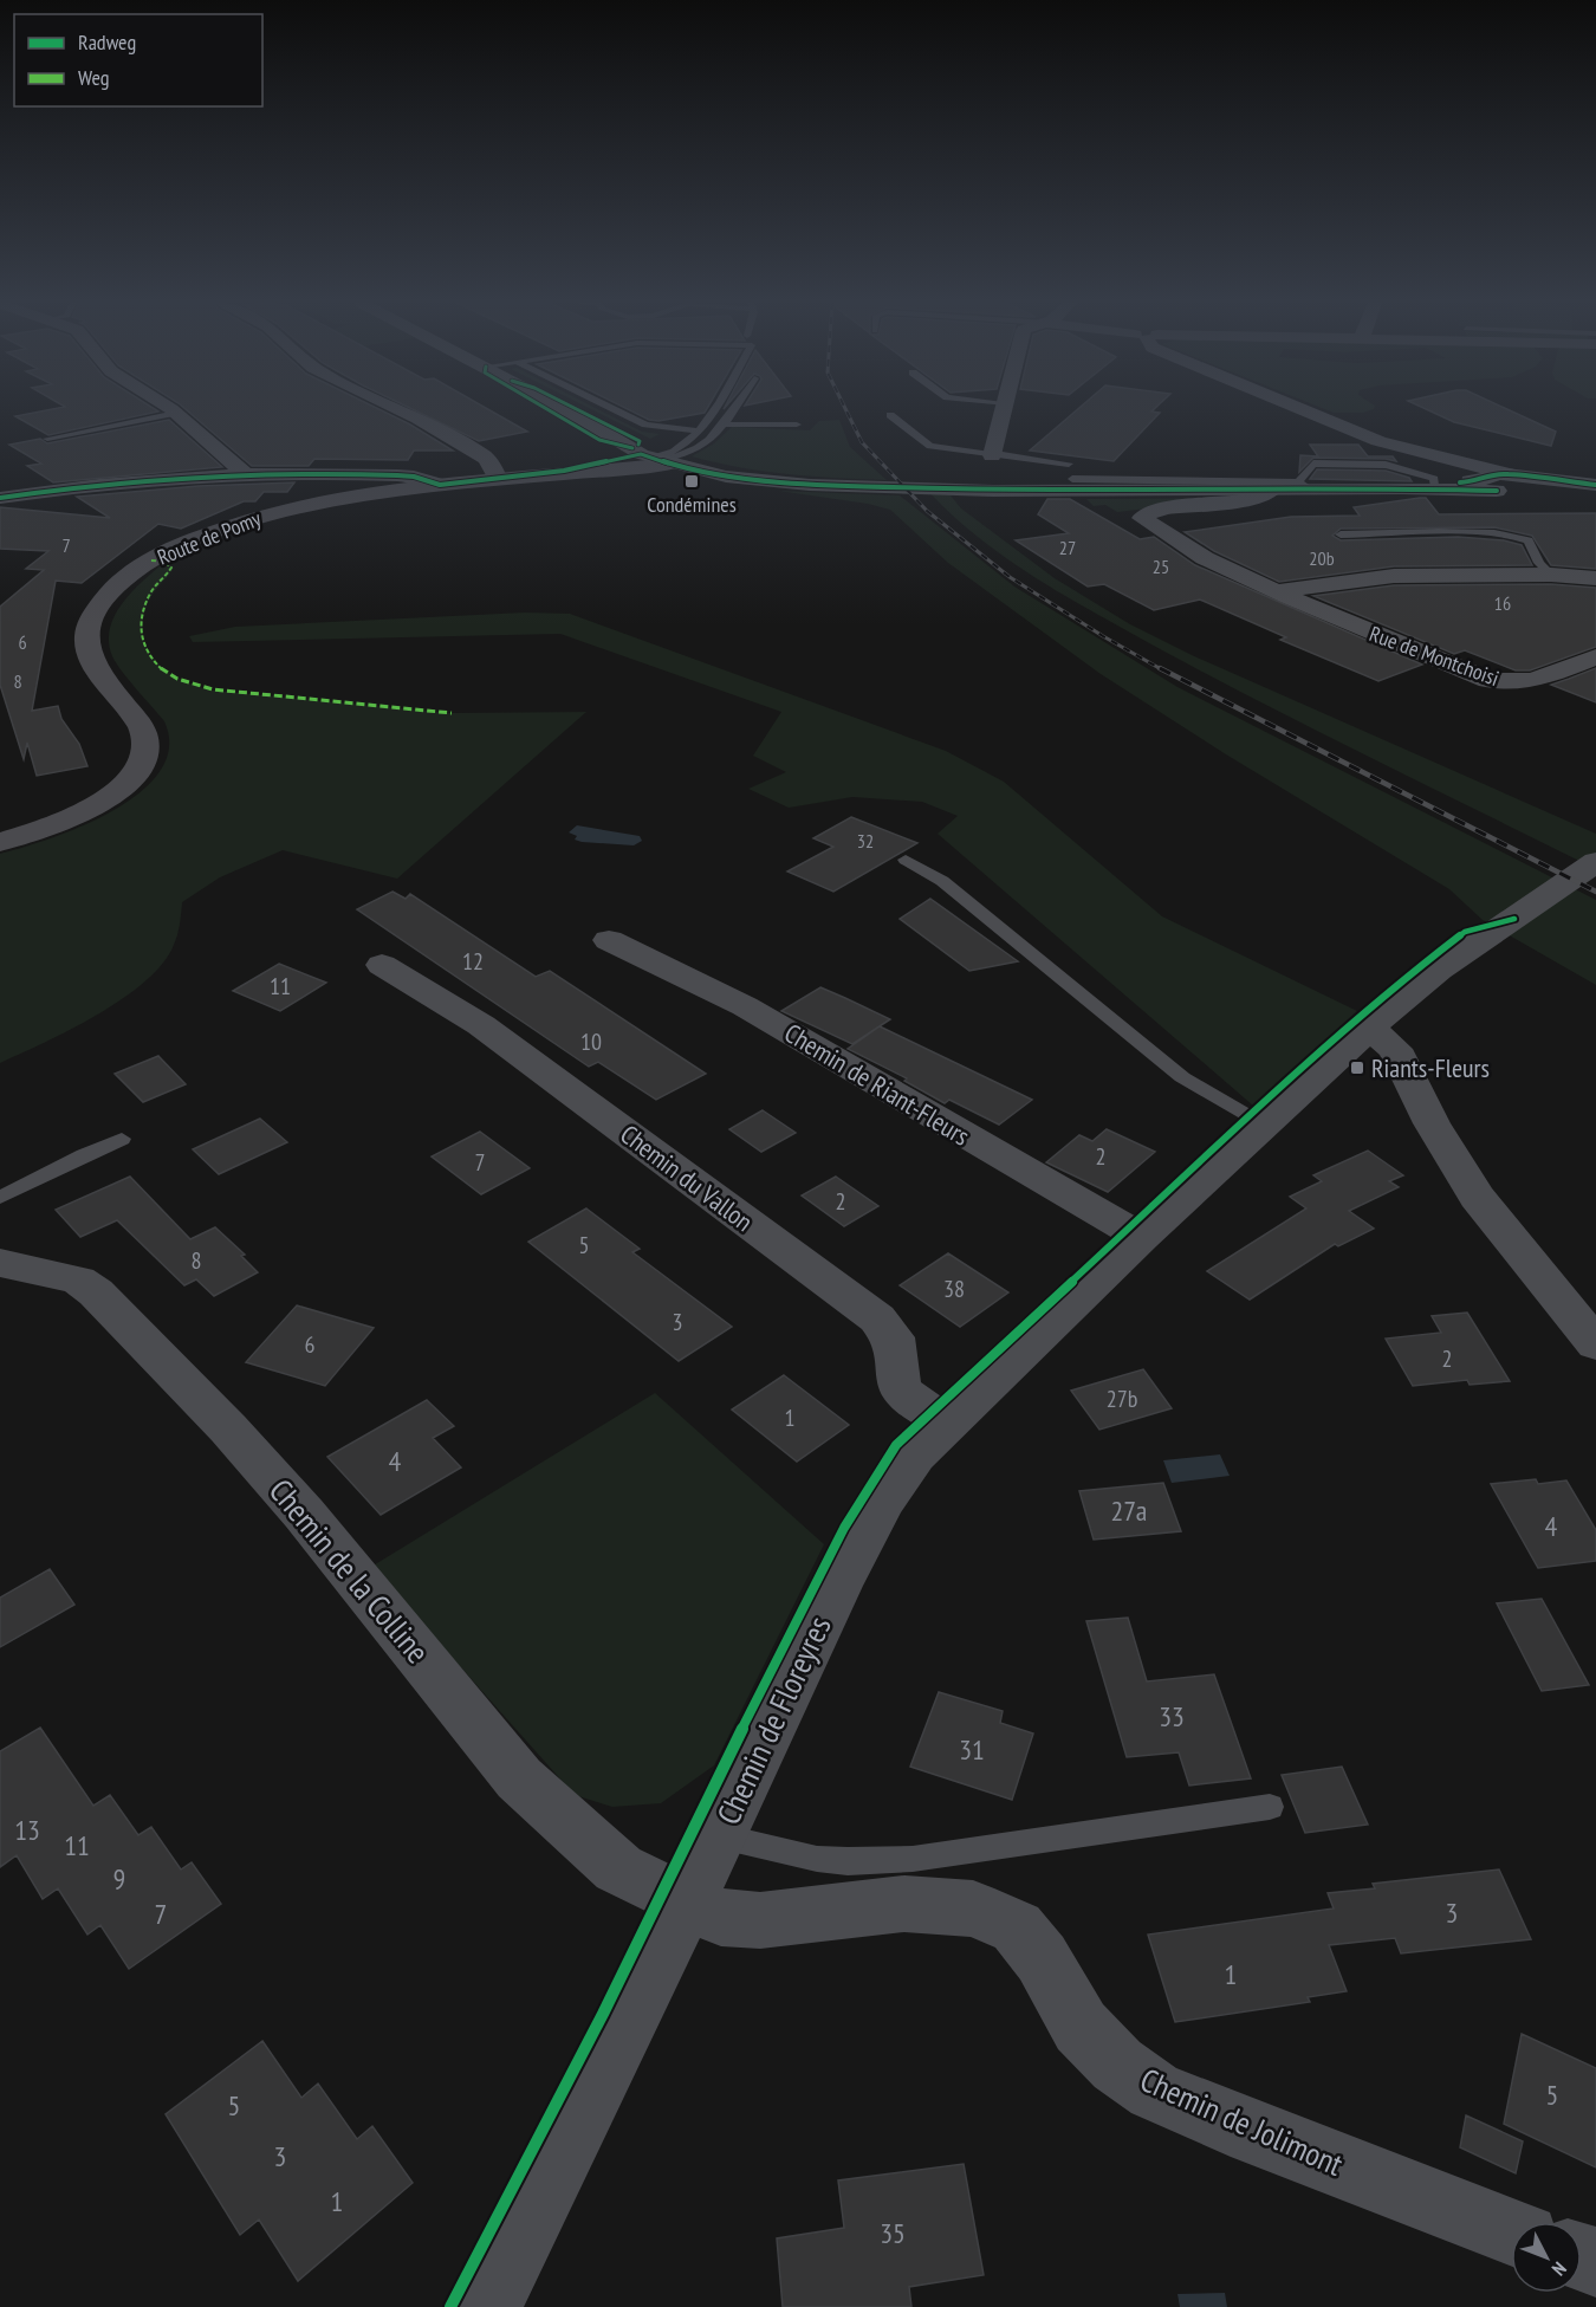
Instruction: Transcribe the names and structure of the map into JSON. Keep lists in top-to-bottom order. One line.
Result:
{"streets":{"main road":["Route de Pomy"],"street":["Rue de Montchoisi","Chemin de Riant-Fleurs","Chemin du Vallon","Chemin de la Colline","Chemin de Floreyres","Chemin de Jolimont"]},"crossings":[["Chemin de Riant-Fleurs","Chemin de Floreyres"],["Chemin du Vallon","Chemin de Floreyres"],["Chemin de la Colline","Chemin de Floreyres"],["Chemin de la Colline","Chemin de Jolimont"],["Chemin de Floreyres","Chemin de Jolimont"]],"places":{"transit":["Condémines","Riants-Fleurs"]},"house_numbers":["7","27","20b","25","16","6","8","32","12","11","10","2","7","2","5","8","38","3","6","2","27b","1","4","27a","4","33","31","13","11","9","3","7","1","5","5","3","1","35"],"legend":["Radweg","Weg"],"north":"bottom right"}
